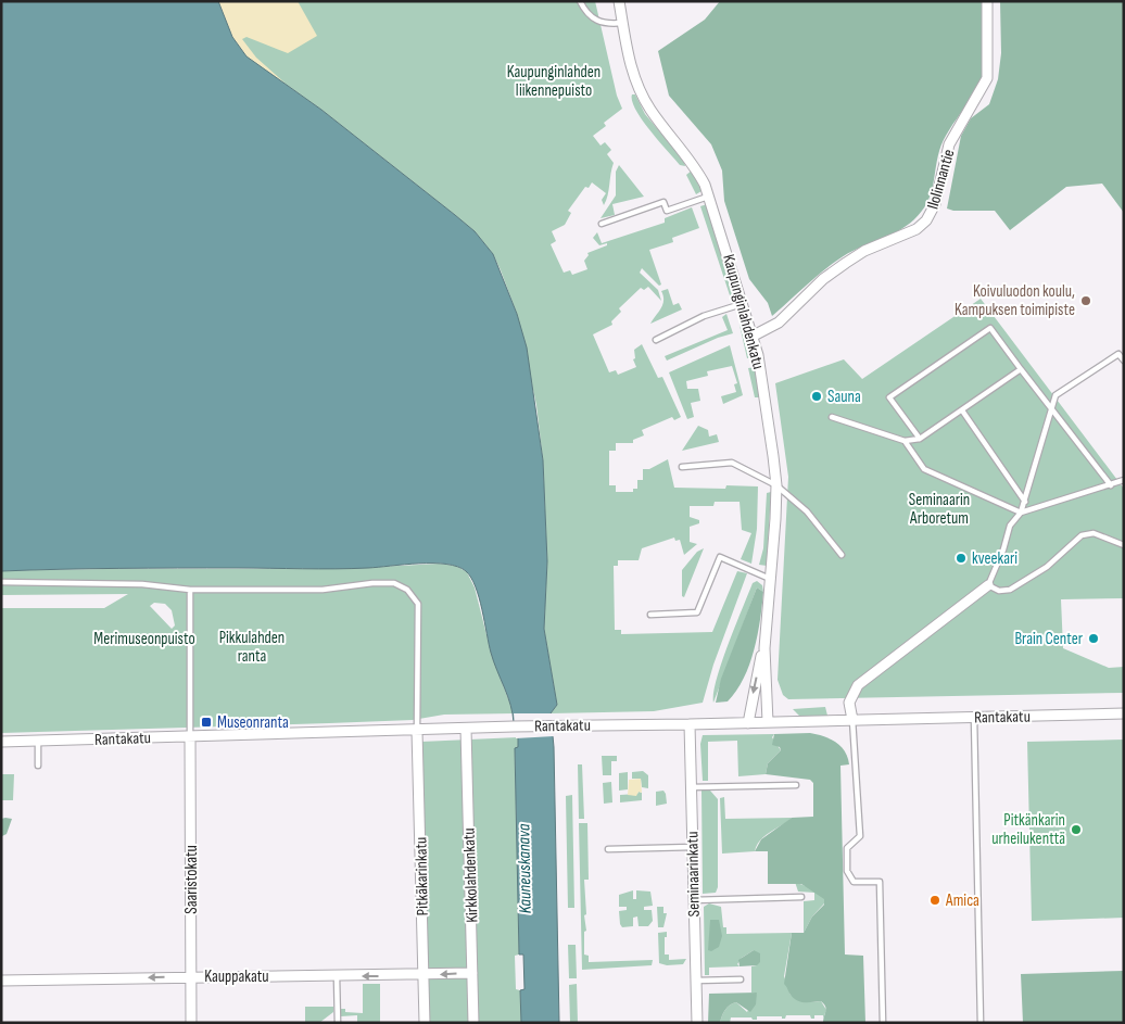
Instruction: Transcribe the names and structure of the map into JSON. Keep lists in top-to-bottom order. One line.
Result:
{"streets":{"street":["Ilolinnantie","Kaupunginlahdenkatu","Rantakatu","Seminaarinkatu","Kirkkolahdenkatu","Pitkäkarinkatu","Saaristokatu","Kauppakatu"]},"crossings":[["Ilolinnantie","Kaupunginlahdenkatu"],["Kaupunginlahdenkatu","Rantakatu"],["Rantakatu","Seminaarinkatu"],["Rantakatu","Kirkkolahdenkatu"],["Rantakatu","Pitkäkarinkatu"],["Rantakatu","Saaristokatu"],["Kirkkolahdenkatu","Kauppakatu"],["Pitkäkarinkatu","Kauppakatu"],["Saaristokatu","Kauppakatu"]],"one_way":["Kauppakatu"],"water":["Kauneuskanava"],"parks":["Kaupunginlahden liikennepuisto","Seminaarin Arboretum","Pikkulahden ranta","Merimuseonpuisto"],"places":{"other":["Koivuluodon koulu, Kampuksen toimipiste","Sauna","kveekari","Brain Center","Pitkänkarin urheilukenttä","Amica"],"transit":["Museonranta"]}}
